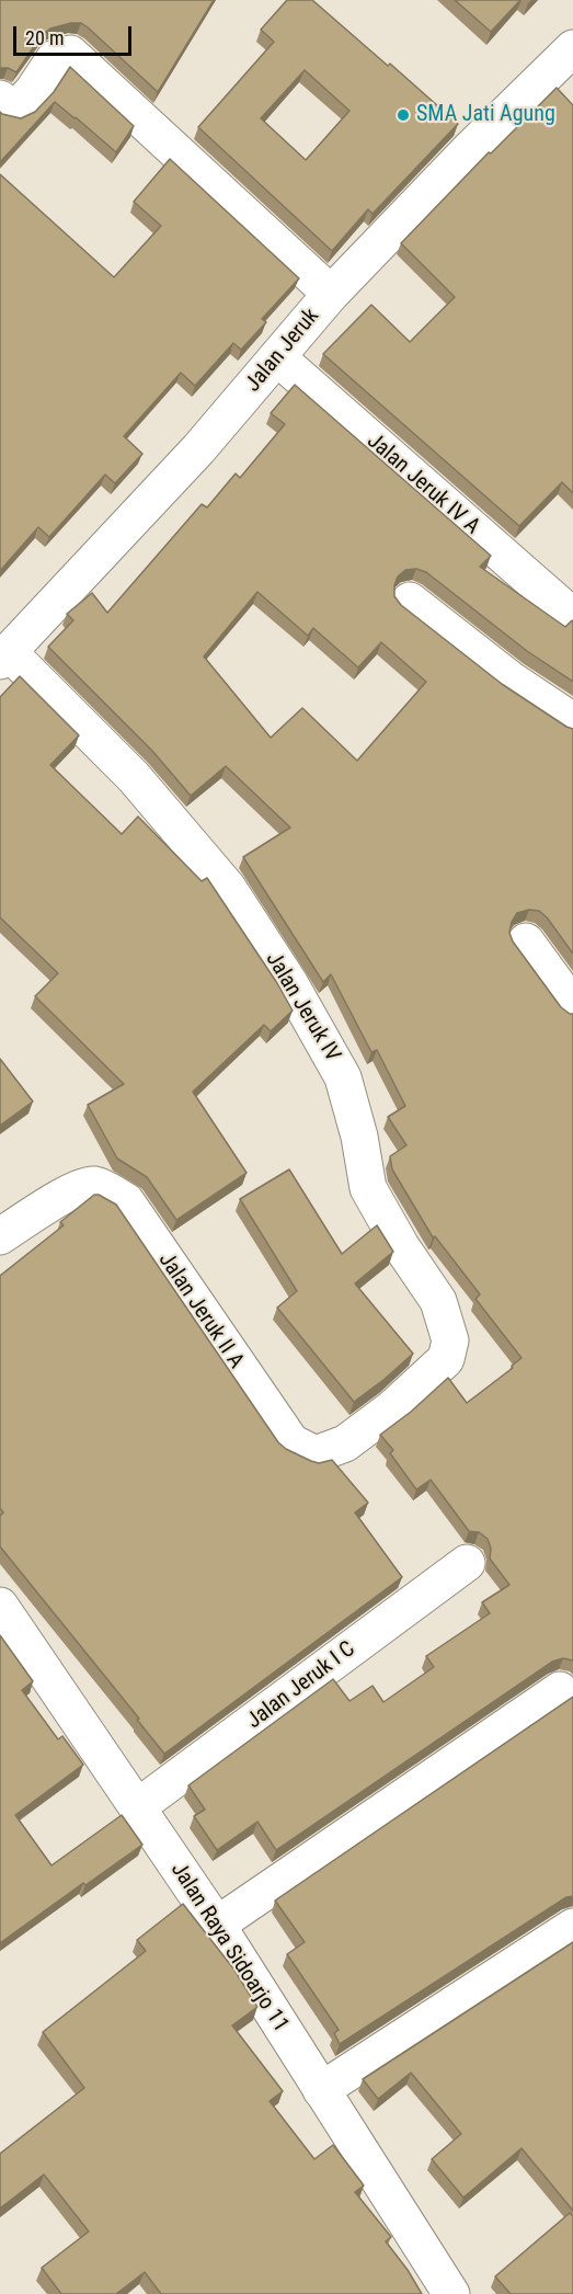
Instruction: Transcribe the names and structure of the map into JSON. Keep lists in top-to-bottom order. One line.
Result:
{"streets":{"street":["Jalan Jeruk","Jalan Jeruk IV A","Jalan Jeruk IV","Jalan Jeruk II A","Jalan Jeruk I C","Jalan Raya Sidoarjo 11"]},"crossings":[["Jalan Jeruk","Jalan Jeruk IV A"],["Jalan Jeruk","Jalan Jeruk IV"],["Jalan Jeruk IV","Jalan Jeruk II A"],["Jalan Jeruk I C","Jalan Raya Sidoarjo 11"]],"places":["SMA Jati Agung"],"scale_bar":"20 m"}
